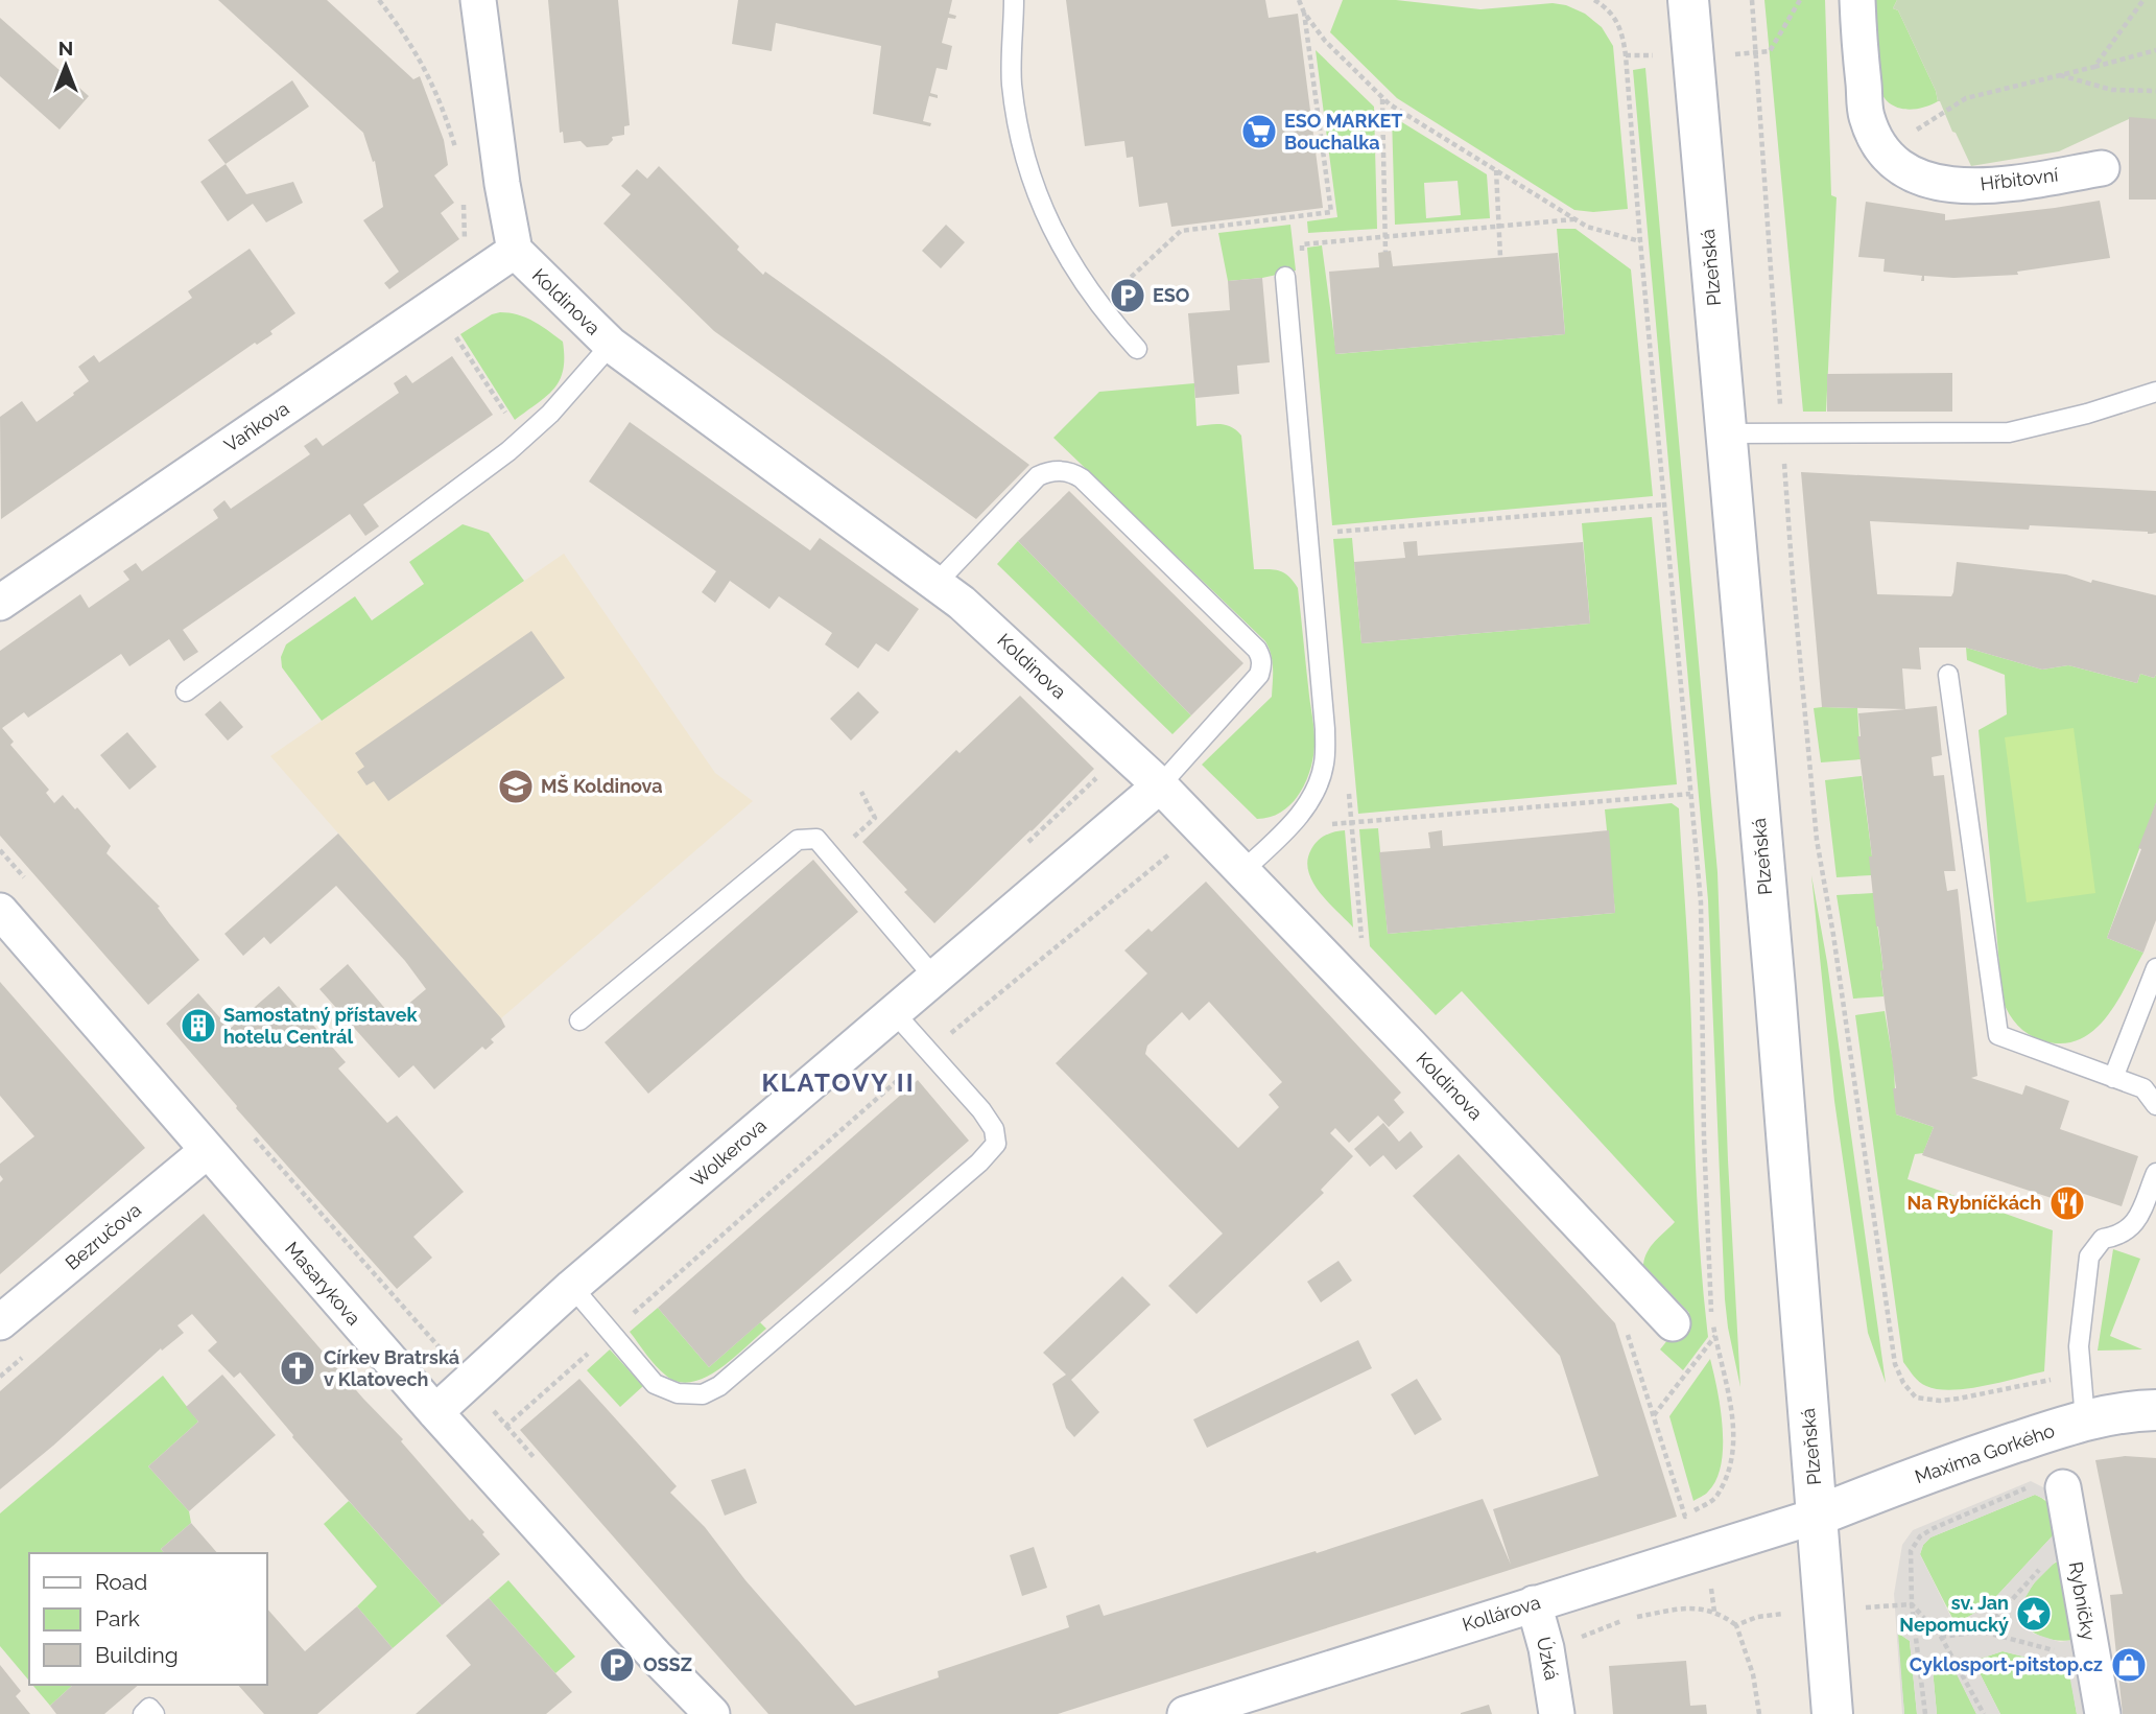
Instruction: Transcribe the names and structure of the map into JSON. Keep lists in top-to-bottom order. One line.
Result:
{"streets":{"main road":["Plzeňská","Maxima Gorkého"],"street":["Hřbitovní","Koldinova","Vaňkova","Wolkerova","Bezručova","Masarykova","Rybníčky","Kollárova","Úzká"]},"crossings":[["Plzeňská","Maxima Gorkého"],["Plzeňská","Kollárova"],["Koldinova","Vaňkova"],["Koldinova","Wolkerova"],["Wolkerova","Masarykova"],["Bezručova","Masarykova"],["Maxima Gorkého","Kollárova"],["Kollárova","Úzká"]],"districts":["KLATOVY II"],"places":{"supermarket":["ESO MARKET Bouchalka"],"parking":["ESO","OSSZ"],"school or university":["MŠ Koldinova"],"building":["Samostatný přístavek hotelu Centrál"],"restaurant":["Na Rybníčkách"],"church":["Církev Bratrská v Klatovech"],"place":["sv. Jan Nepomucký"],"shop":["Cyklosport-pitstop.cz"]},"legend":["Road","Park","Building"],"north":"top"}
